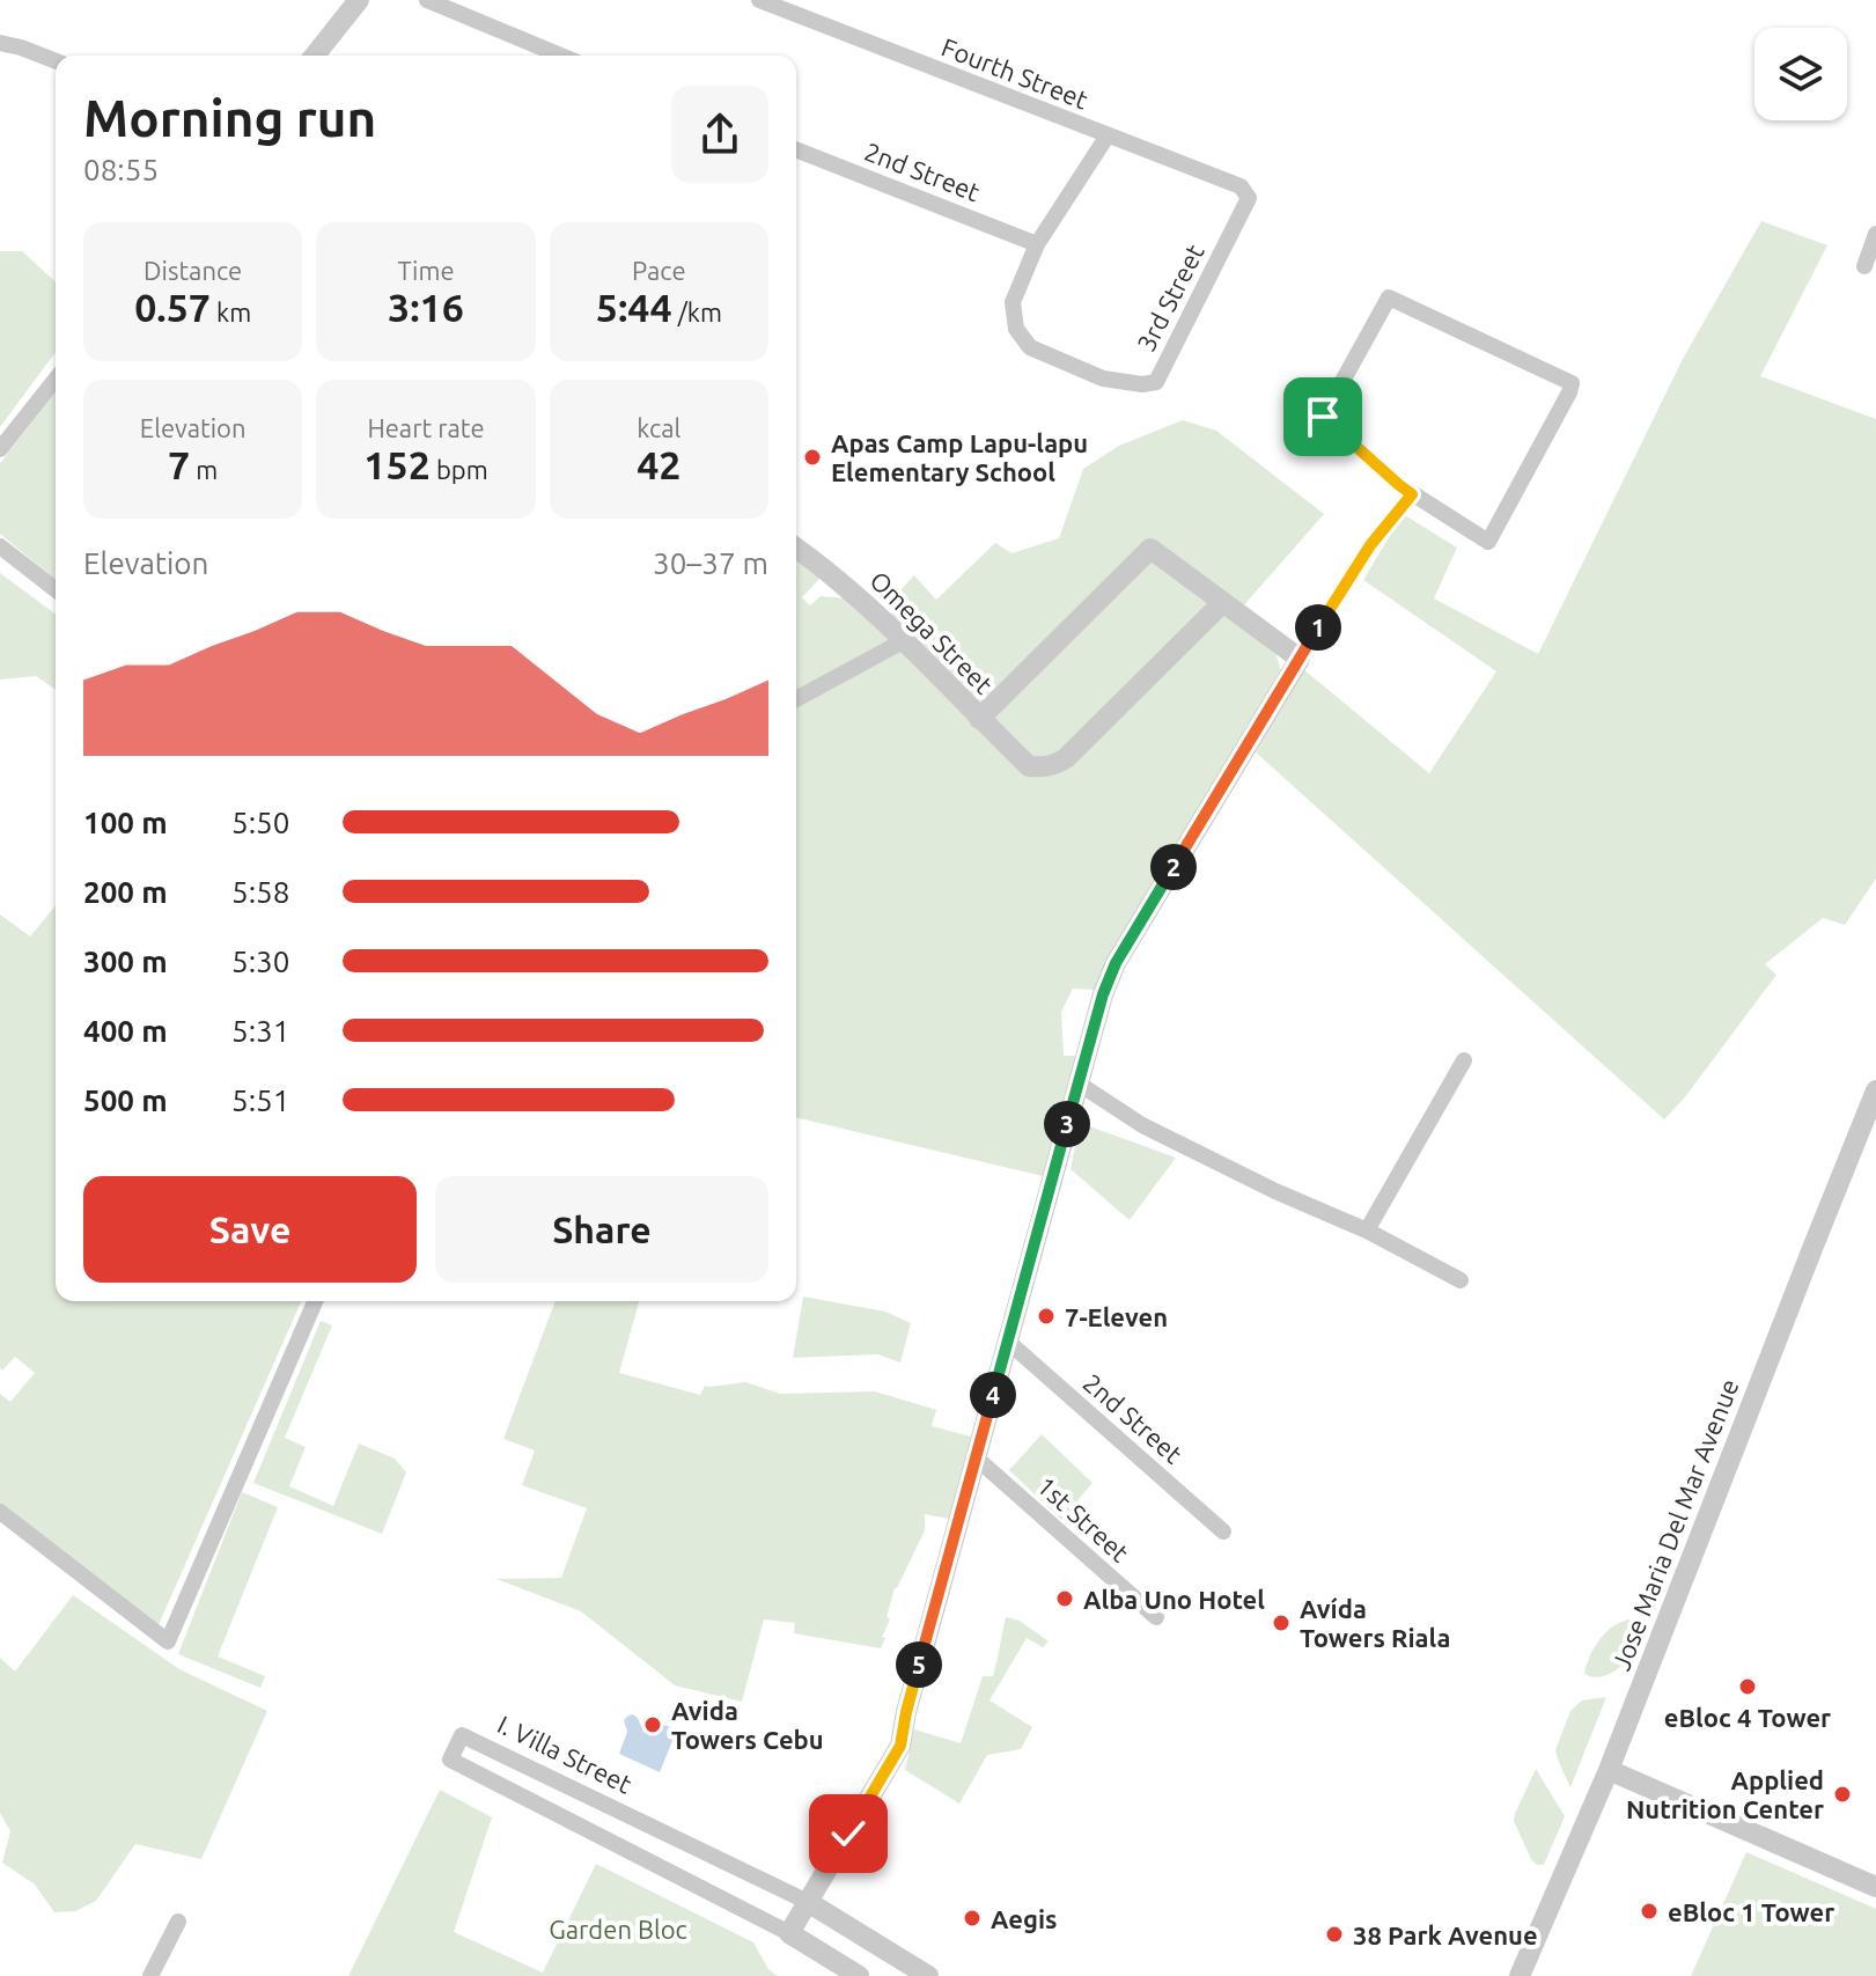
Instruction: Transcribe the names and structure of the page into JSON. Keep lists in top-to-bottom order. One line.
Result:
{"streets":{"street":["Fourth Street","2nd Street","3rd Street","Omega Street","1st Street","Jose Maria Del Mar Avenue","I. Villa Street"]},"crossings":[["Fourth Street","3rd Street"],["2nd Street","3rd Street"]],"parks":["Garden Bloc"],"places":["Apas Camp Lapu-lapu Elementary School","7-Eleven","Alba Uno Hotel","Avída Towers Riala","eBloc 4 Tower","Avida Towers Cebu","Applied Nutrition Center","eBloc 1 Tower","Aegis","38 Park Avenue"],"page":{"heading":["Morning run","08:55"],"stats":[["Distance","0.57 km"],["Time","3:16"],["Pace","5:44 /km"],["Elevation","7 m"],["Heart rate","152 bpm"],["kcal","42"]],"chart":["Elevation","30–37 m"],"pins":["1","2","3","4","5"],"list":[{"name":"100 m","note":"5:50"},{"name":"200 m","note":"5:58"},{"name":"300 m","note":"5:30"},{"name":"400 m","note":"5:31"},{"name":"500 m","note":"5:51"}],"buttons":["Save","Share"]}}
